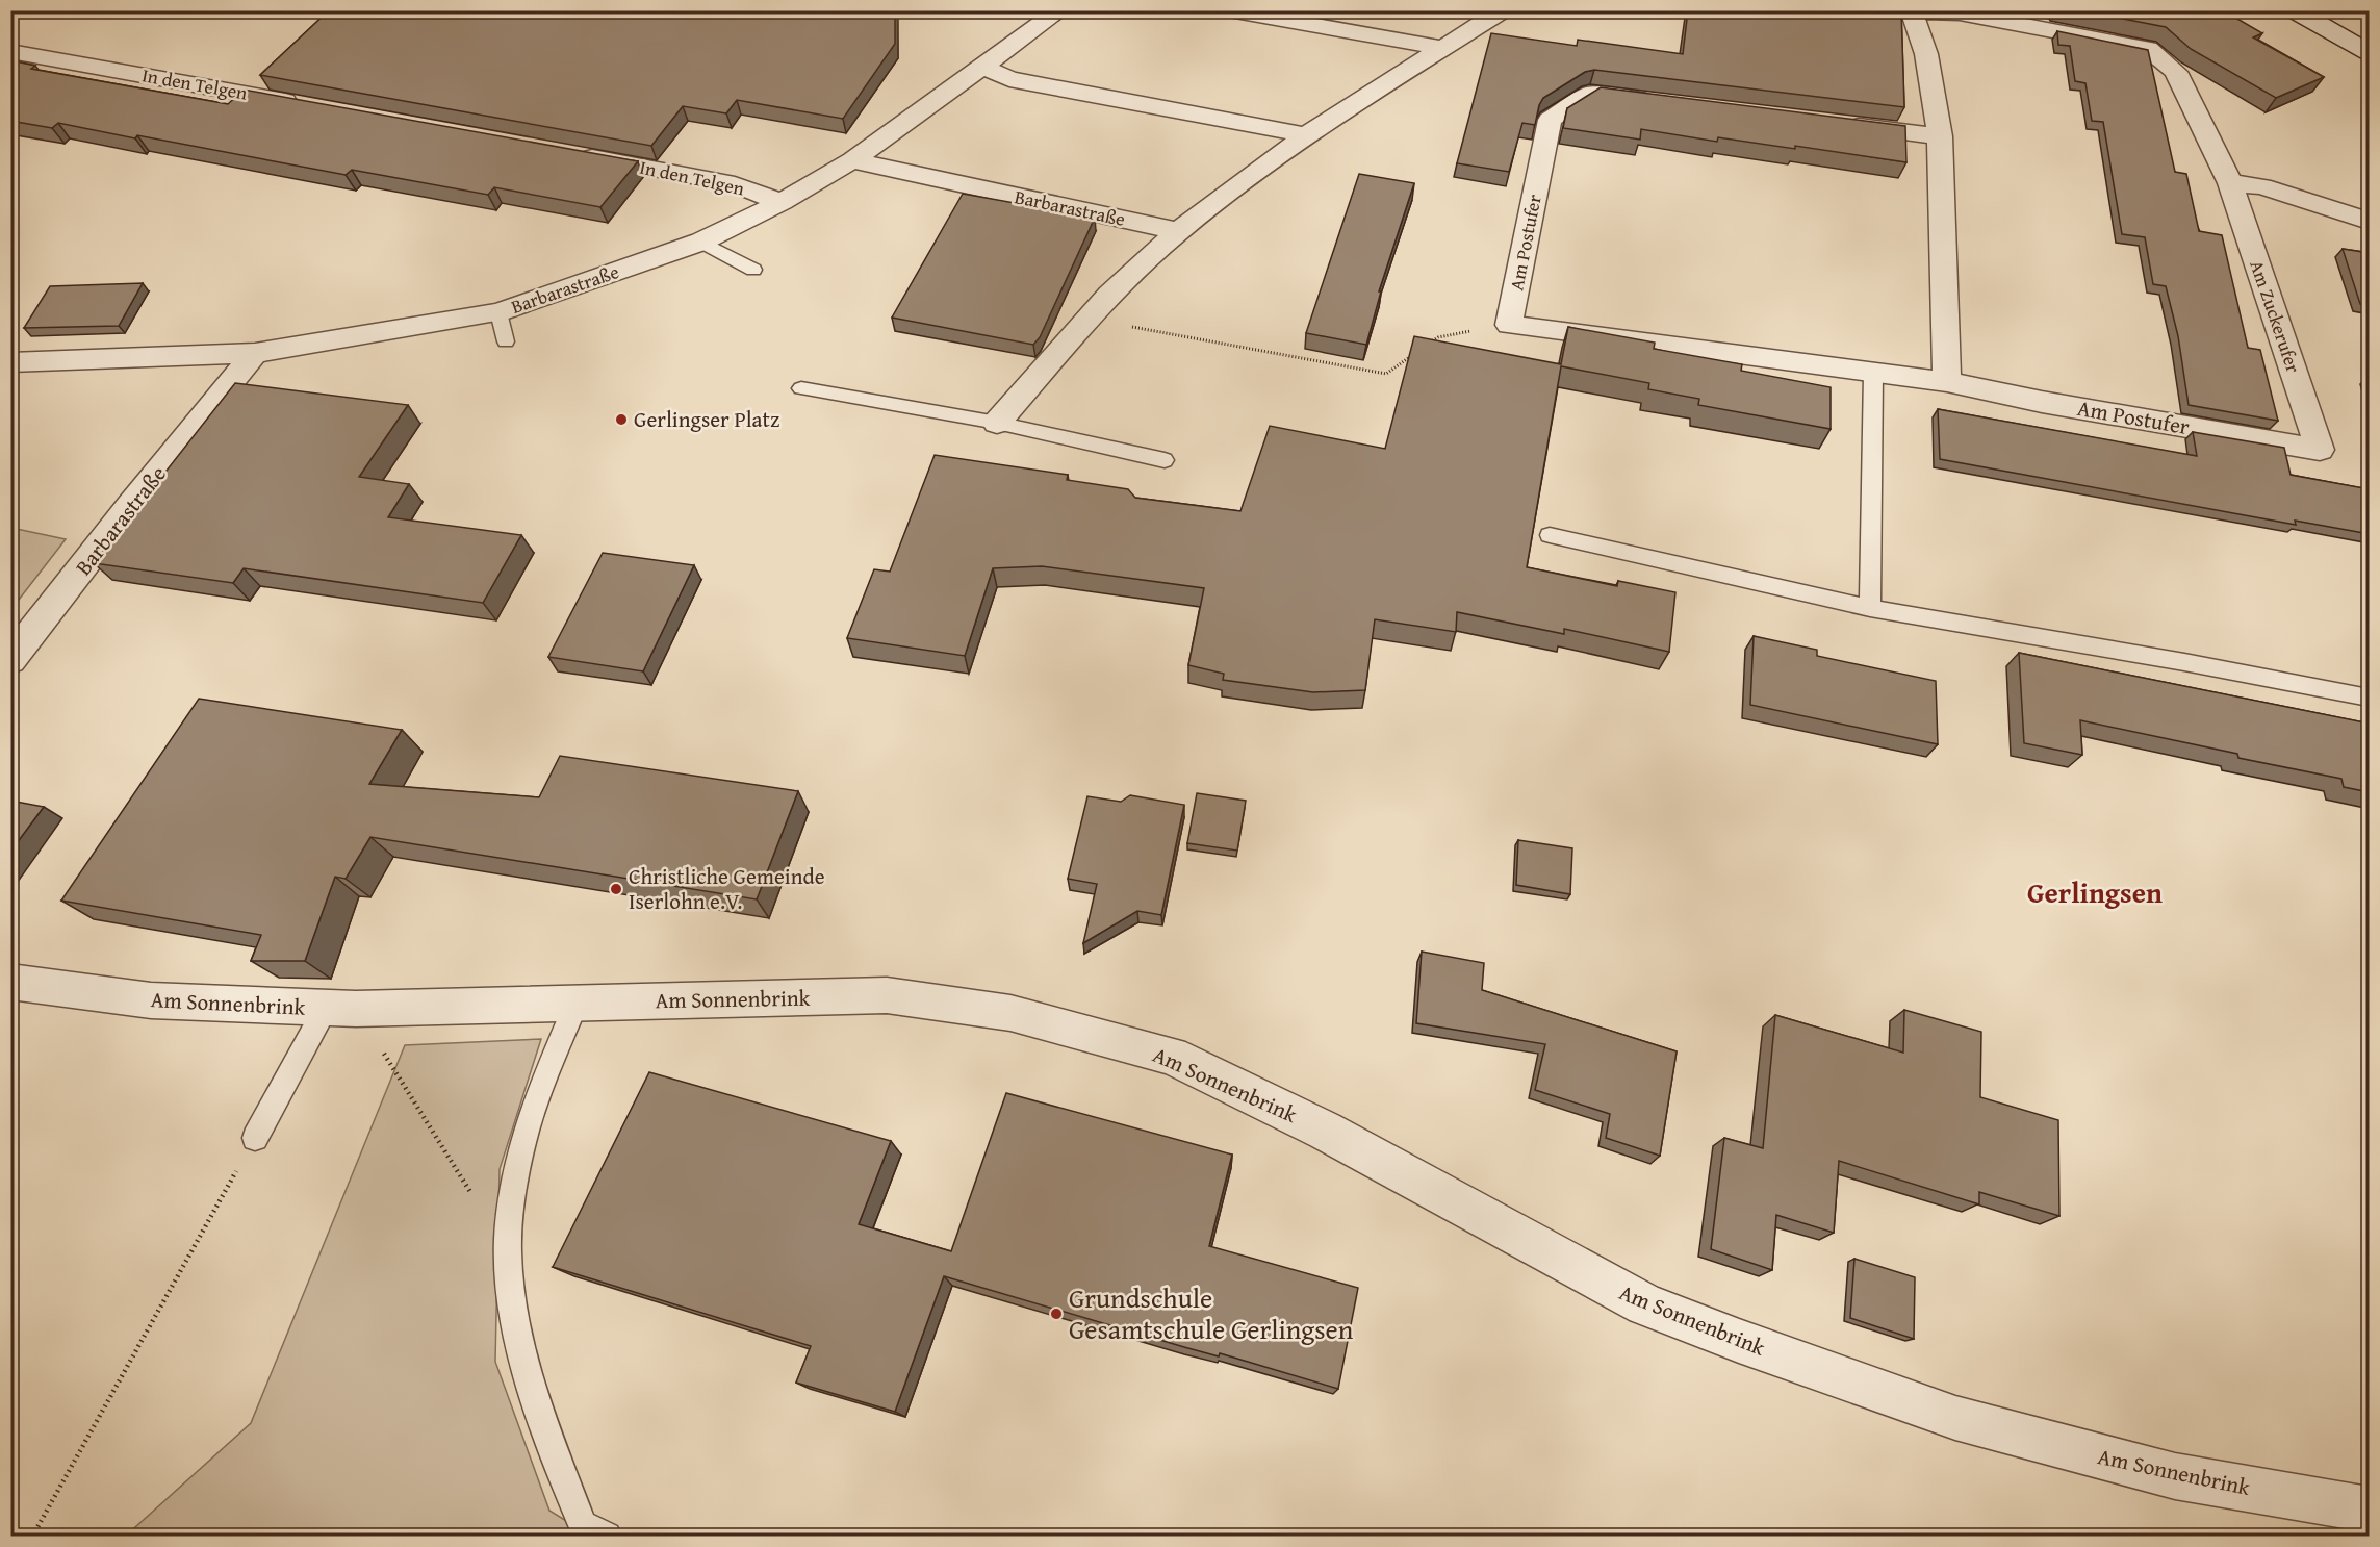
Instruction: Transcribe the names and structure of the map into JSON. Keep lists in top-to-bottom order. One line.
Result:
{"streets":{"street":["In den Telgen","Barbarastraße","Am Postufer","Am Zuckerufer","Am Sonnenbrink"]},"crossings":[["In den Telgen","Barbarastraße"],["Am Postufer","Am Zuckerufer"]],"districts":["Gerlingsen"],"places":["Gerlingser Platz","Christliche Gemeinde Iserlohn e.V.","Grundschule Gesamtschule Gerlingsen"]}
